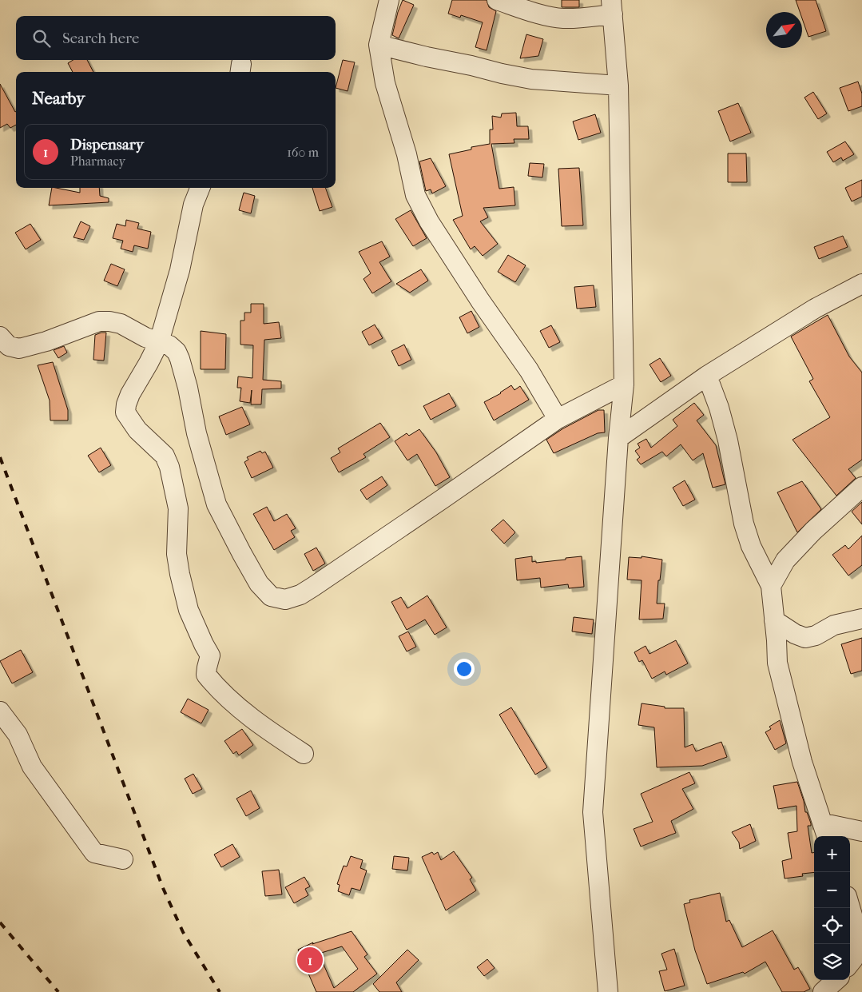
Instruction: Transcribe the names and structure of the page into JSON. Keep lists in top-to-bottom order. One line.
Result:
{"north":"top right","page":{"search":"Search here","heading":"Nearby","list":[{"mark":"1","name":"Dispensary","note":"Pharmacy","value":"160 m"}],"map_buttons":["+","−"],"pins":"1"}}
